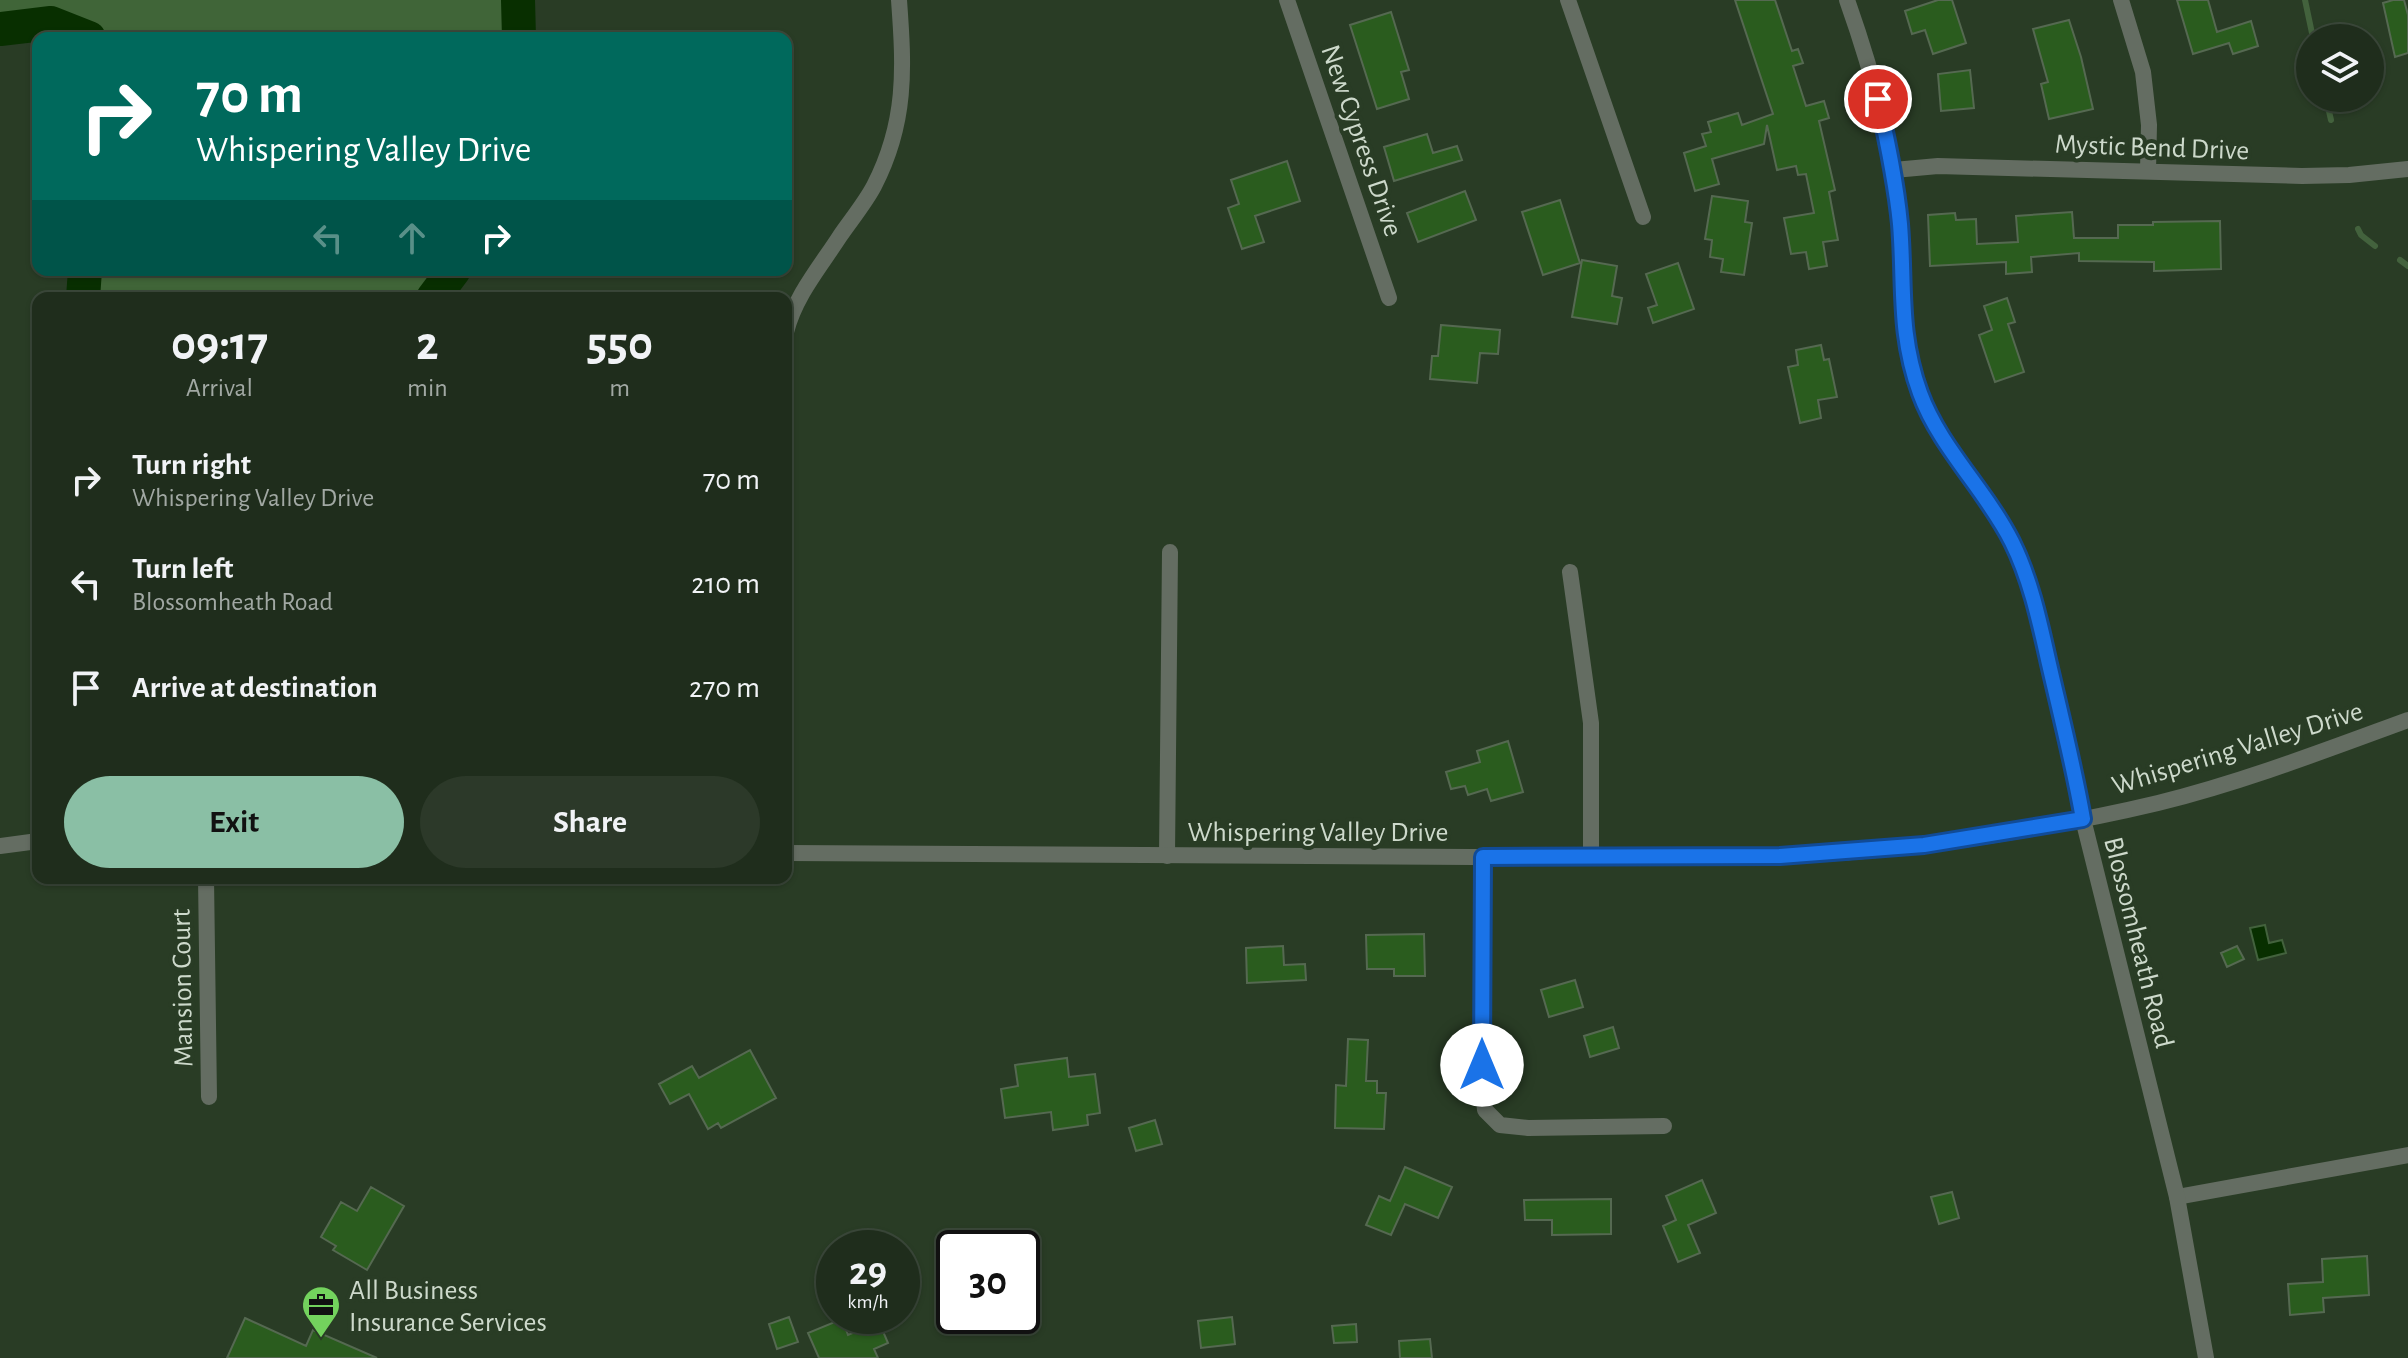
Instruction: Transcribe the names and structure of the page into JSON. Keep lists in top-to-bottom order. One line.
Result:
{"streets":{"street":["New Cypress Drive","Mystic Bend Drive","Whispering Valley Drive","Blossomheath Road","Mansion Court"]},"crossings":[["Mystic Bend Drive","Blossomheath Road"],["Whispering Valley Drive","Blossomheath Road"]],"places":{"office":["All Business Insurance Services"]},"page":{"turn":["70 m","Whispering Valley Drive"],"eta":["09:17","Arrival","2","min","550","m"],"list":[{"name":"Turn right","note":"Whispering Valley Drive","value":"70 m"},{"name":"Turn left","note":"Blossomheath Road","value":"210 m"},{"name":"Arrive at destination","value":"270 m"}],"buttons":["Exit","Share"],"speed":"29 km/h","limit":"30"}}
